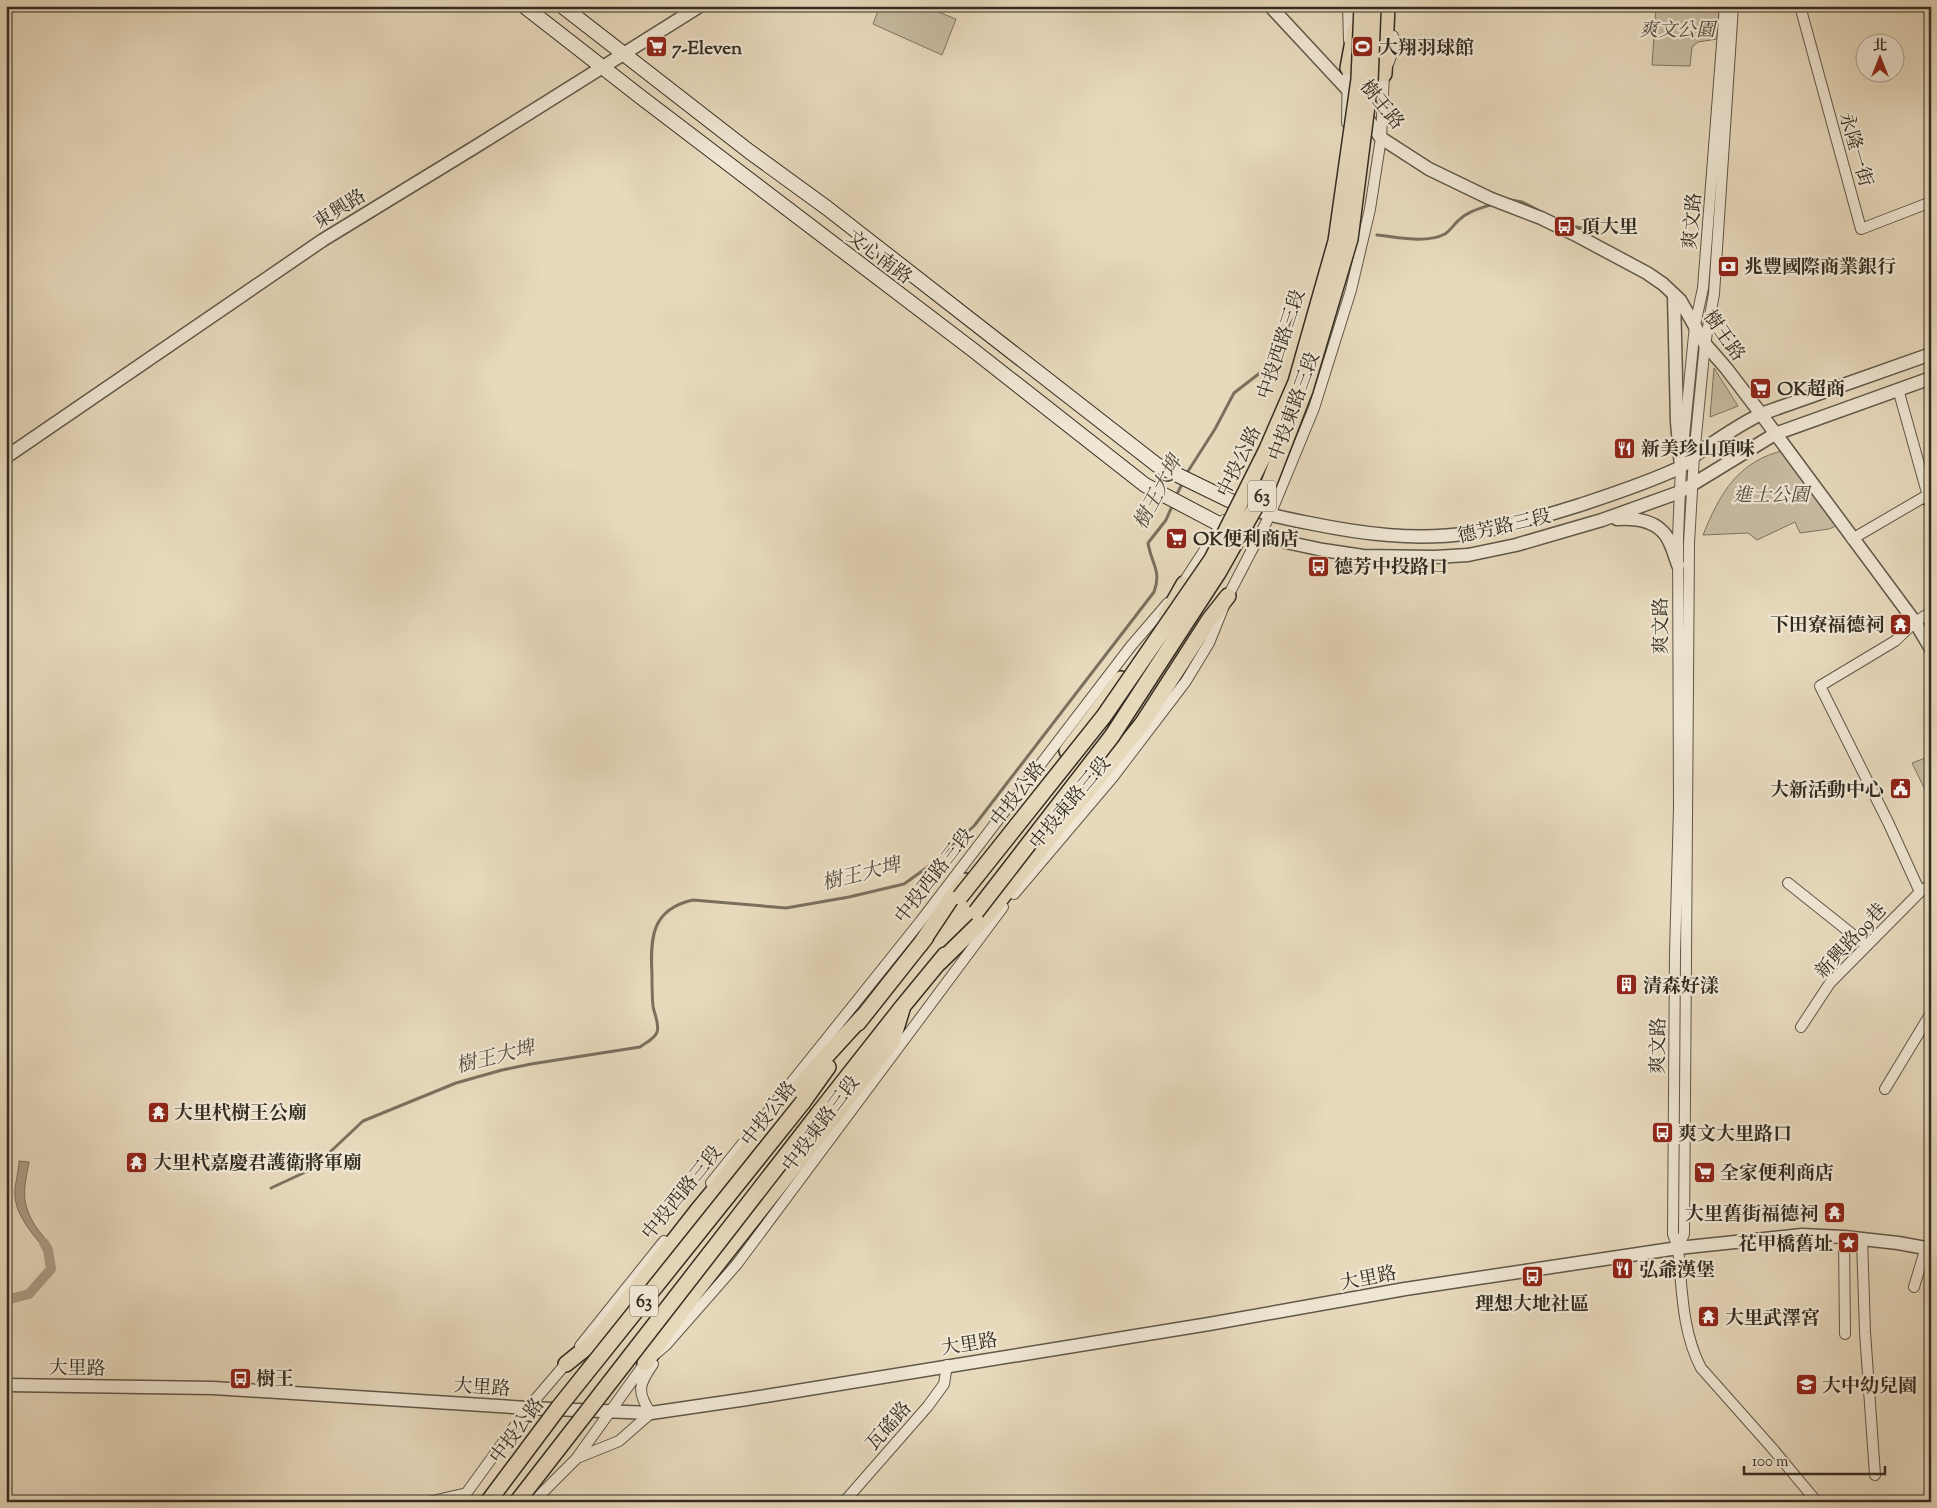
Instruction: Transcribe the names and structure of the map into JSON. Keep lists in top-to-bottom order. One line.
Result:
{"streets":{"main road":["文心南路","中投公路","63"],"street":["樹王路","永隆一街","東興路","爽文路","中投西路三段","中投東路三段","德芳路三段","新興路99巷","大里路","瓦磘路"]},"crossings":[["樹王路","爽文路"],["樹王路","中投西路三段"],["樹王路","中投東路三段"],["樹王路","德芳路三段"],["東興路","文心南路"],["爽文路","德芳路三段"],["爽文路","大里路"],["文心南路","中投西路三段"],["文心南路","德芳路三段"],["中投西路三段","德芳路三段"],["中投西路三段","大里路"],["中投東路三段","德芳路三段"],["中投東路三段","大里路"],["大里路","瓦磘路"]],"water":["樹王大埤"],"parks":["爽文公園","進士公園"],"places":{"supermarket":["7-Eleven","OK超商","OK便利商店","全家便利商店"],"sports":["大翔羽球館"],"bus stop":["頂大里","德芳中投路口","爽文大里路口","理想大地社區","樹王"],"bank":["兆豐國際商業銀行"],"restaurant":["新美珍山頂味","弘爺漢堡"],"temple":["下田寮福德祠","大里杙樹王公廟","大里杙嘉慶君護衛將軍廟","大里舊街福德祠","大里武澤宮"],"public building":["大新活動中心"],"building":["清森好漾"],"place":["花甲橋舊址"],"school or university":["大中幼兒園"]},"scale_bar":"100 m","north":"top"}
